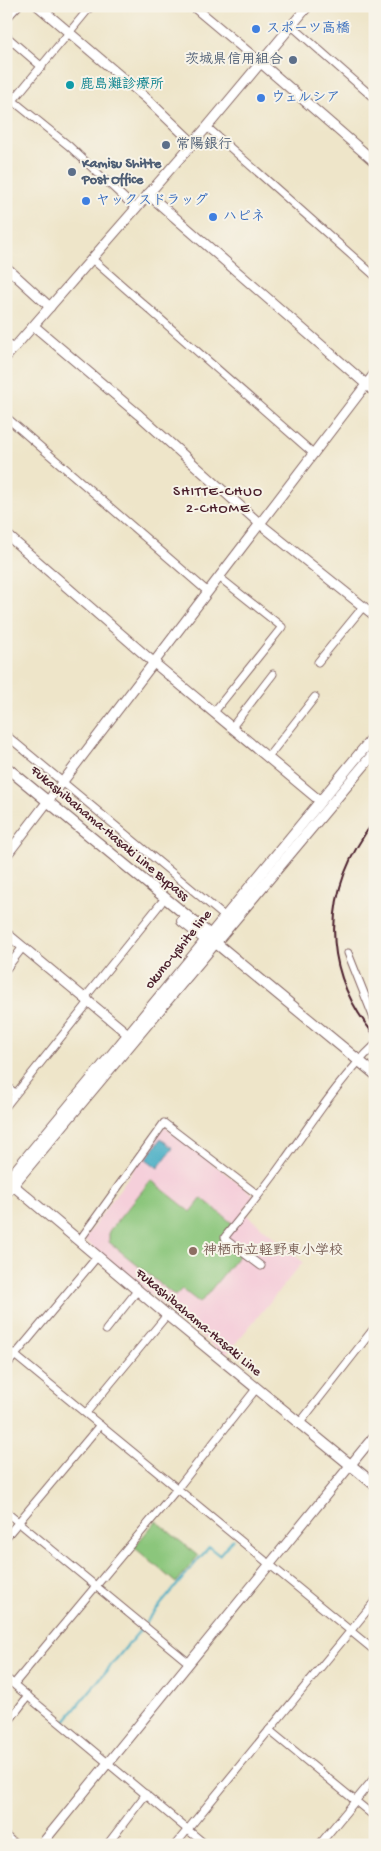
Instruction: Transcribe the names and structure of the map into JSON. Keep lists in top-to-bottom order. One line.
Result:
{"streets":{"main road":["Fukashibahama-Hasaki Line Bypass","okuno-yshite line","Fukashibahama-Hasaki Line"]},"crossings":[["Fukashibahama-Hasaki Line Bypass","okuno-yshite line"],["okuno-yshite line","Fukashibahama-Hasaki Line"]],"districts":["SHITTE-CHUO 2-CHOME"],"places":["スポーツ高橋","茨城県信用組合","鹿島灘診療所","ウェルシア","常陽銀行","Kamisu Shitte Post Office","ヤックスドラッグ","ハピネ","神栖市立軽野東小学校"]}
